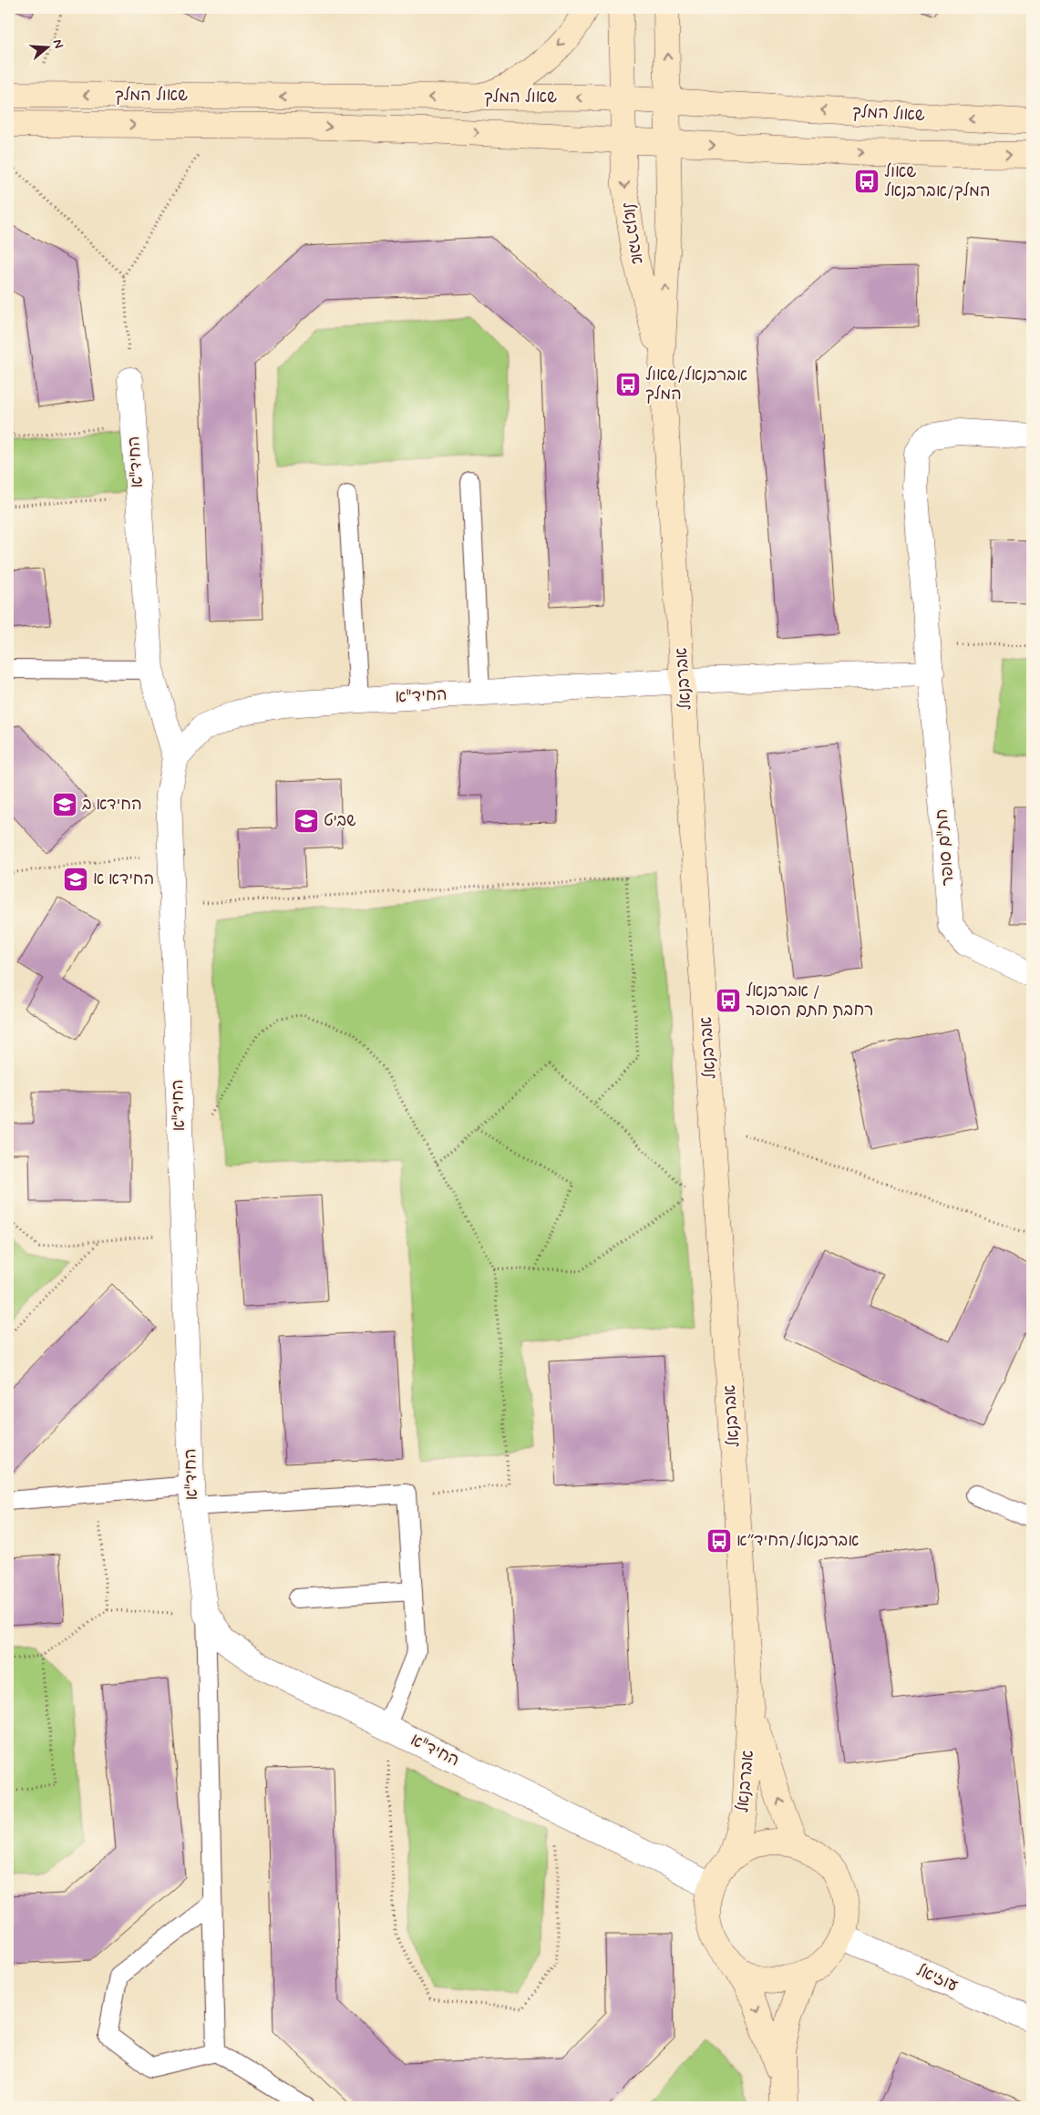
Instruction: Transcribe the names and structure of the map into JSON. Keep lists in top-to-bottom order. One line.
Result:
{"streets":{"street":["שאול המלך","אברבנאל","החיד\"א","חת\"ם סופר","עוזיאל"]},"crossings":[["שאול המלך","אברבנאל"],["אברבנאל","החיד\"א"],["אברבנאל","עוזיאל"],["החיד\"א","עוזיאל"]],"places":{"bus stop":["שאול המלך/אברבנאל","אברבנאל/שאול המלך","אברבנאל / רחבת חתם הסופר","אברבנאל/החיד״א"],"school or university":["החידא ב","שביט","החידא א"]},"north":"right"}
